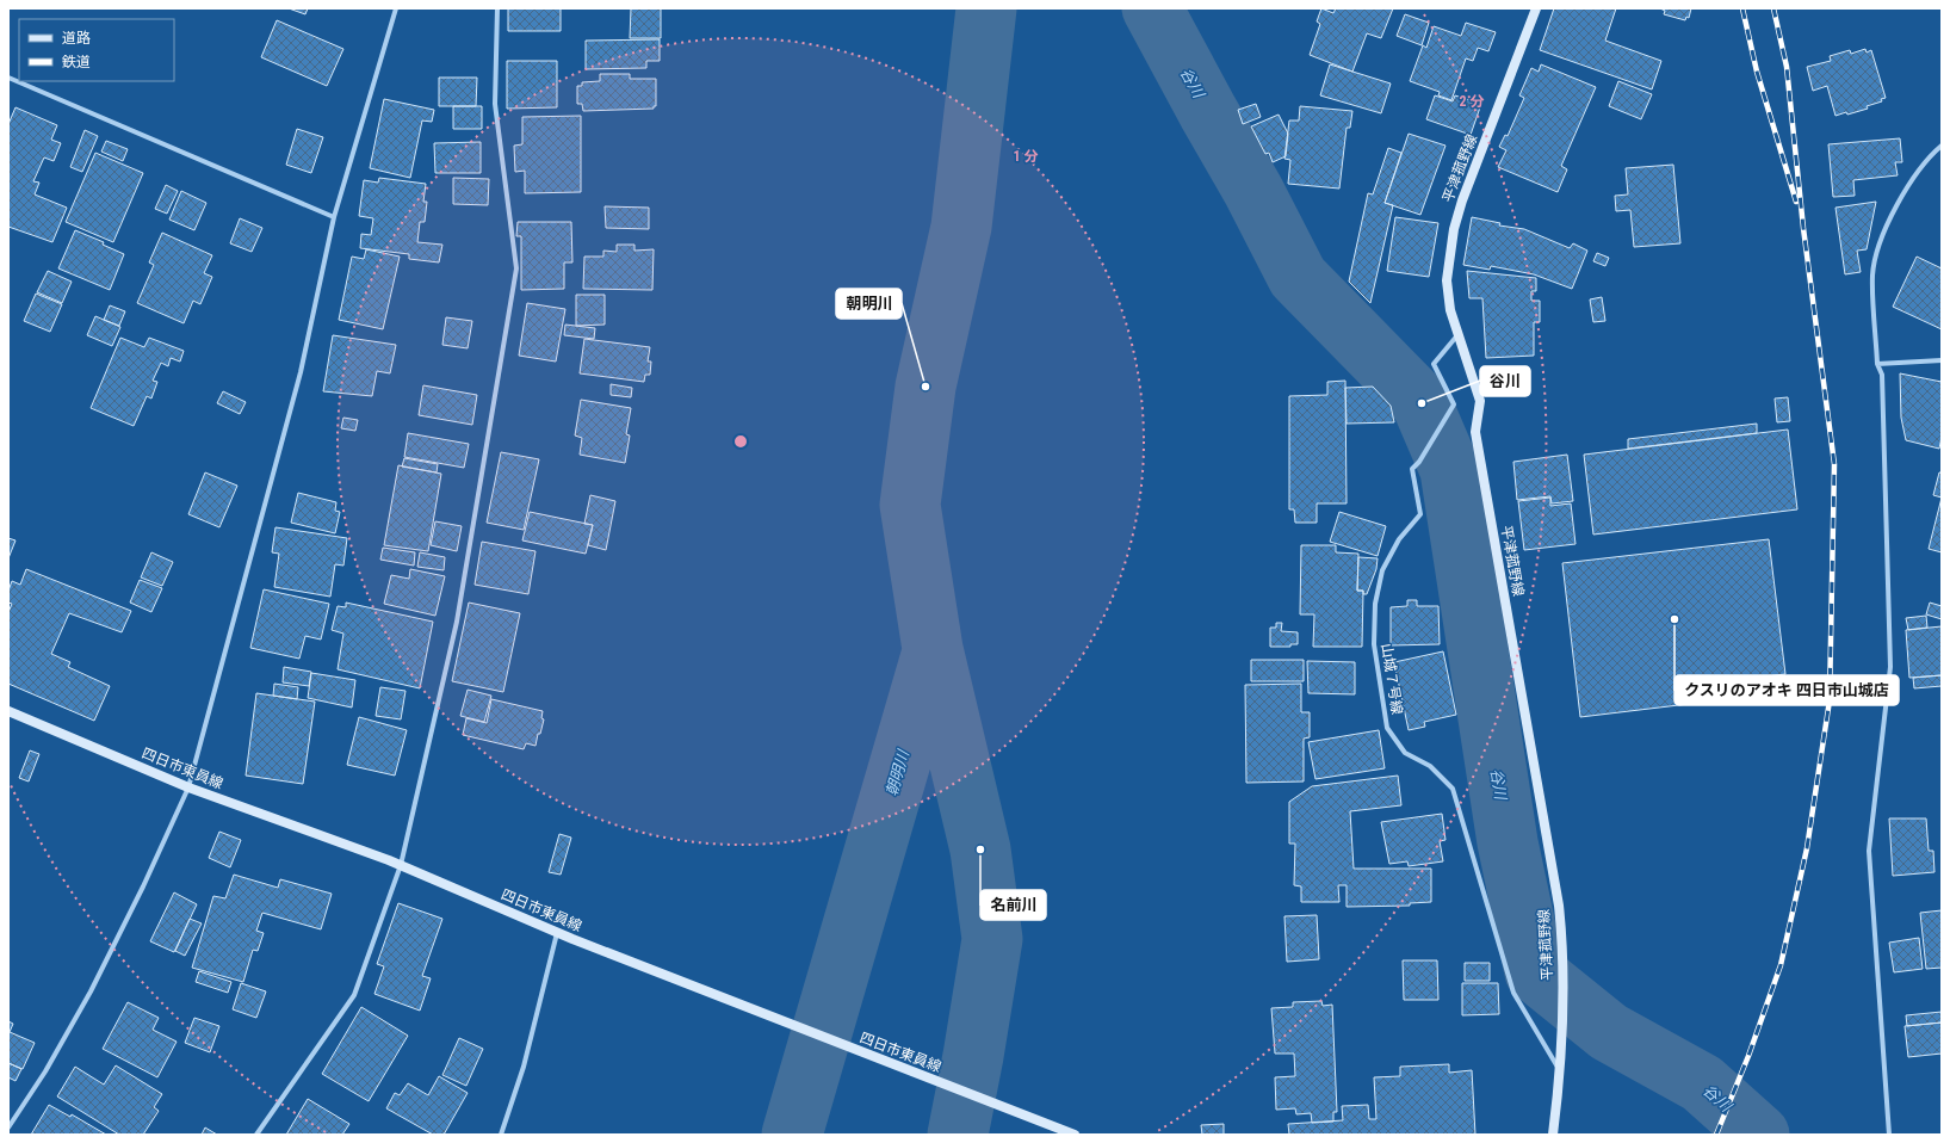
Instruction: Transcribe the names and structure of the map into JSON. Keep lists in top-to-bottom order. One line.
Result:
{"streets":{"main road":["平津菰野線","四日市東員線"],"street":["山城７号線"]},"crossings":[["平津菰野線","山城７号線"]],"water":["谷川","朝明川"],"places":["朝明川","谷川","クスリのアオキ 四日市山城店","名前川"],"legend":["道路","鉄道"],"rings":["2 分","1 分"]}
